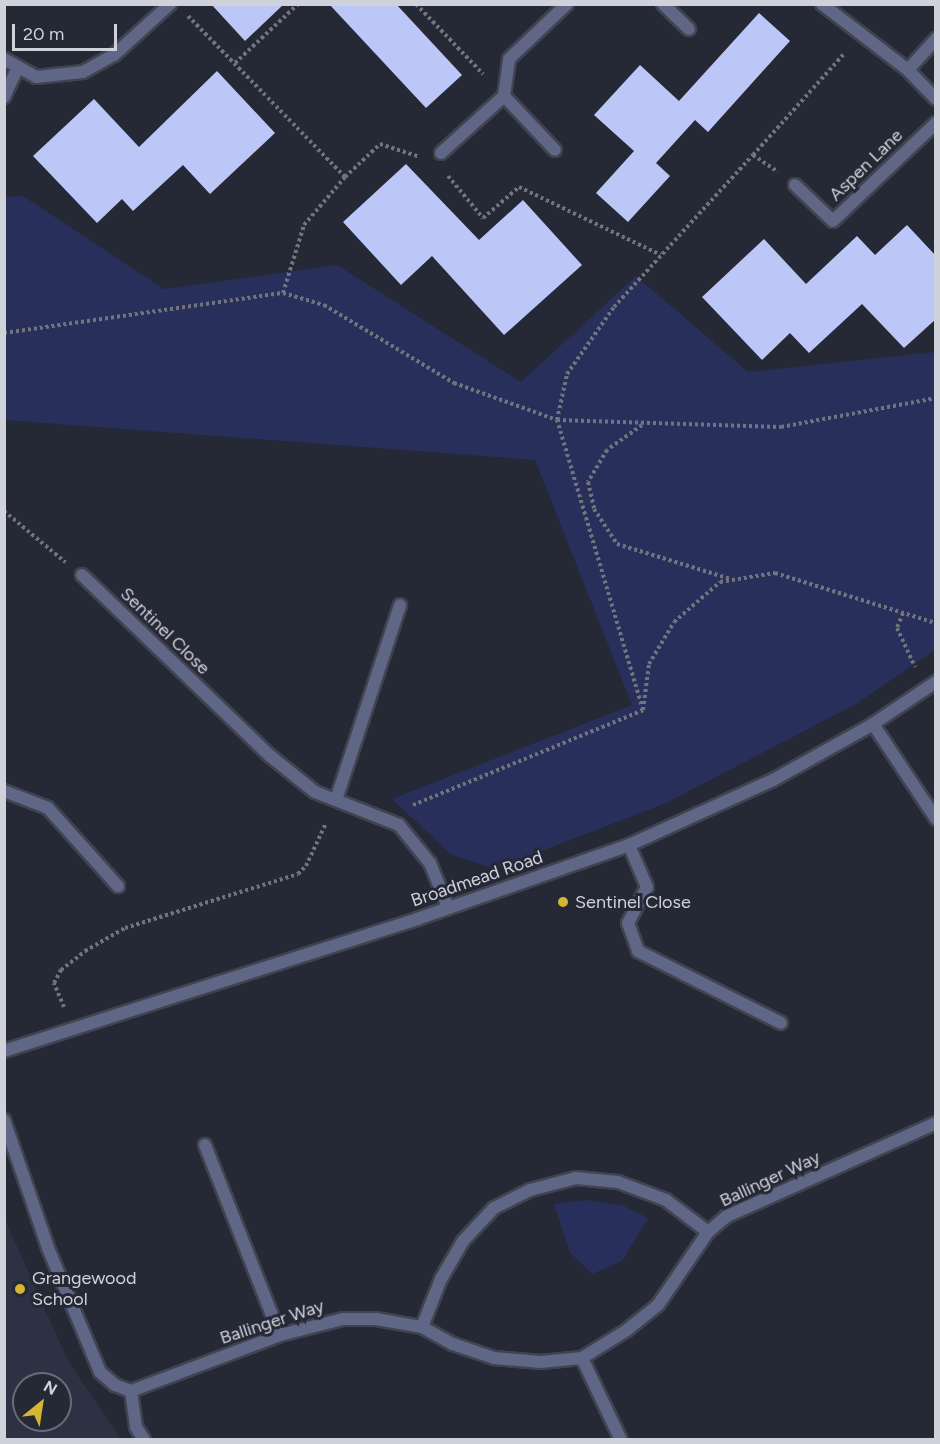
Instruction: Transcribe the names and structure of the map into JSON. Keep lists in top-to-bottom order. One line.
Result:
{"streets":{"street":["Aspen Lane","Sentinel Close","Broadmead Road","Ballinger Way"]},"crossings":[["Sentinel Close","Broadmead Road"]],"places":["Sentinel Close","Grangewood School"],"scale_bar":"20 m","north":"top right"}
